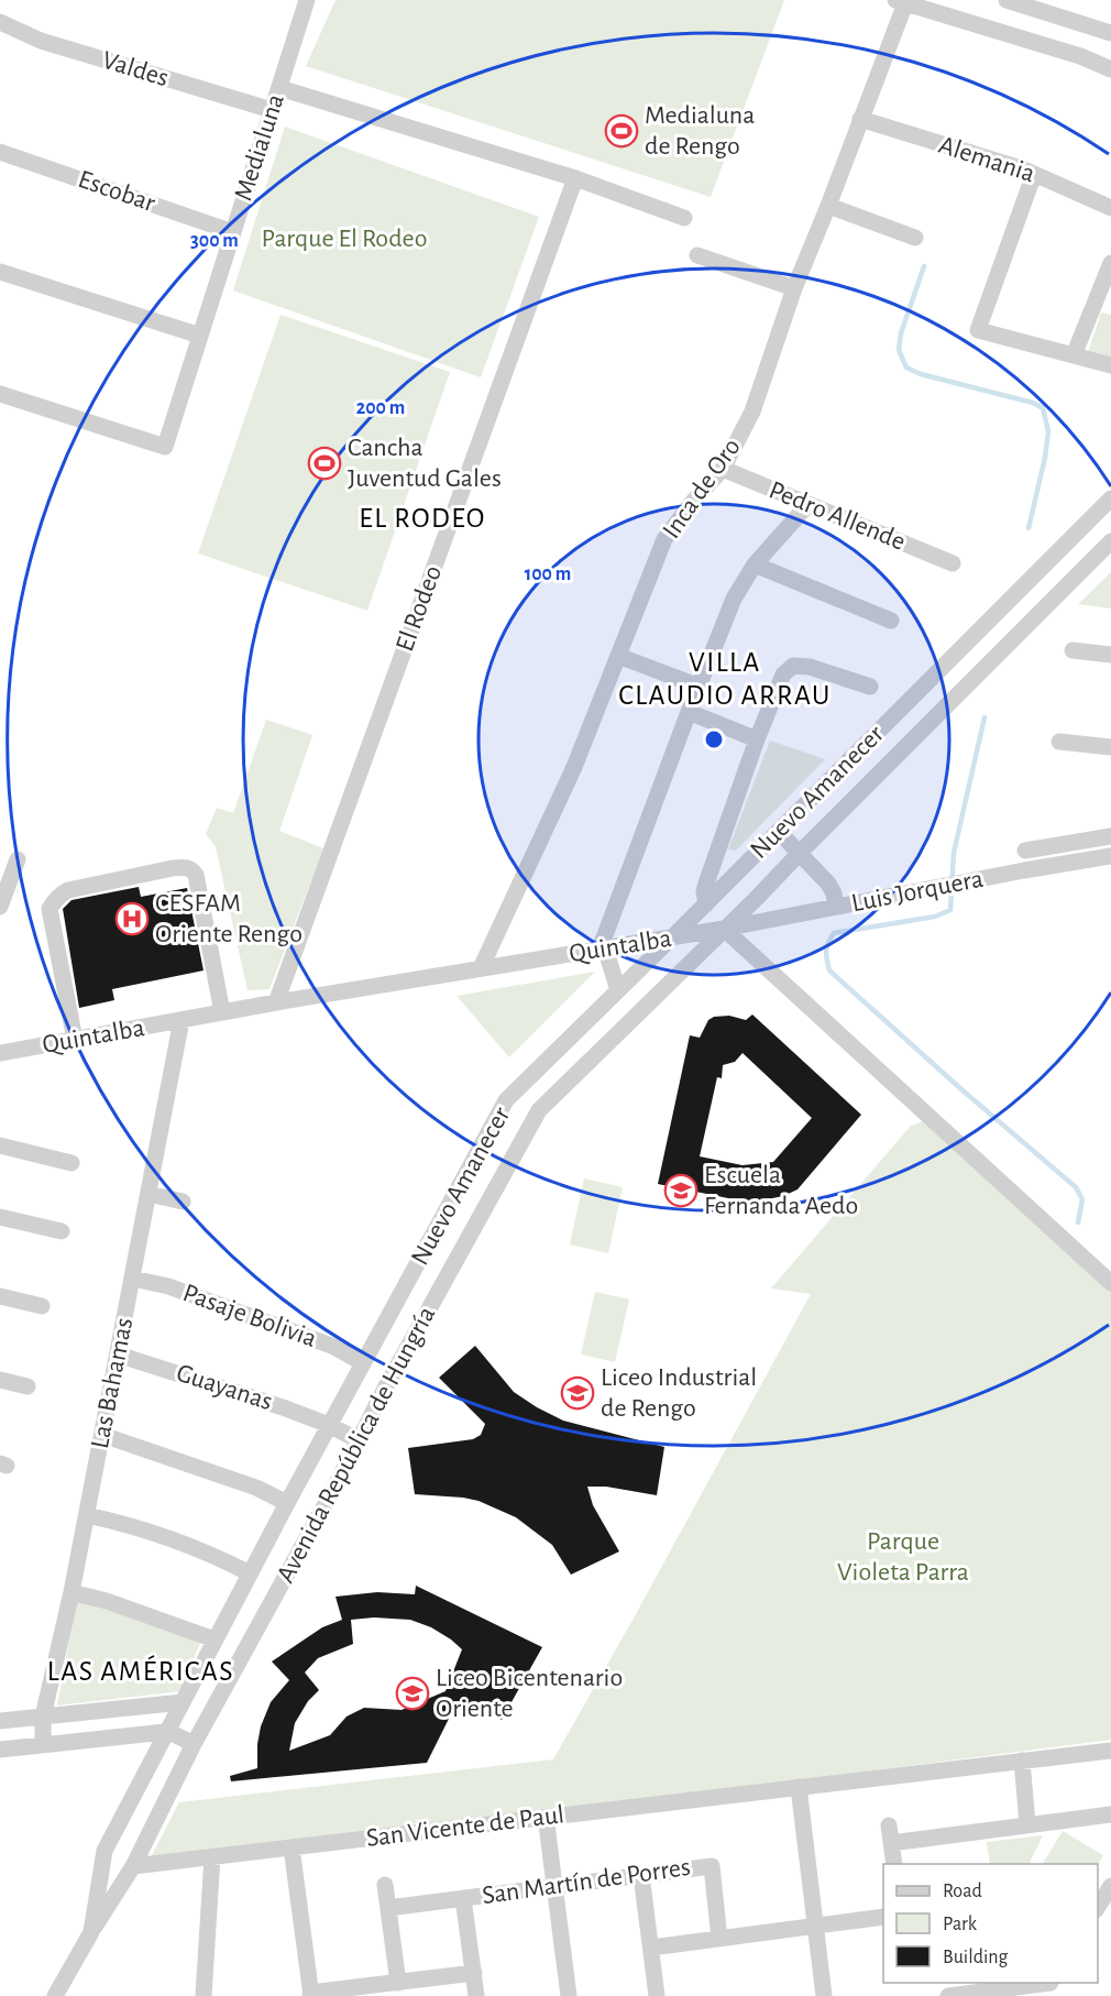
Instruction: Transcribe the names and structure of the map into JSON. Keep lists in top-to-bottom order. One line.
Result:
{"streets":{"street":["Valdes","Medialuna","Alemania","Escobar","Inca de Oro","Pedro Allende","El Rodeo","Nuevo Amanecer","Luis Jorquera","Quintalba","Pasaje Bolivia","Las Bahamas","Guayanas","Avenida República de Hungría","San Vicente de Paul","San Martín de Porres"]},"crossings":[["Valdes","Medialuna"],["Medialuna","Escobar"],["Alemania","Inca de Oro"],["Inca de Oro","Pedro Allende"],["Inca de Oro","Quintalba"],["El Rodeo","Quintalba"],["Nuevo Amanecer","Quintalba"],["Nuevo Amanecer","Pasaje Bolivia"],["Nuevo Amanecer","Guayanas"],["Nuevo Amanecer","Avenida República de Hungría"],["Luis Jorquera","Quintalba"],["Luis Jorquera","Avenida República de Hungría"],["Quintalba","Las Bahamas"],["Quintalba","Avenida República de Hungría"],["Pasaje Bolivia","Las Bahamas"],["Las Bahamas","Guayanas"],["Guayanas","Avenida República de Hungría"],["Avenida República de Hungría","San Vicente de Paul"]],"districts":["EL RODEO","VILLA CLAUDIO ARRAU","LAS AMÉRICAS"],"parks":["Parque El Rodeo","Parque Violeta Parra"],"places":{"sports":["Medialuna de Rengo","Cancha Juventud Gales"],"hospital":["CESFAM Oriente Rengo"],"school or university":["Escuela Fernanda Aedo","Liceo Industrial de Rengo","Liceo Bicentenario Oriente"]},"legend":["Road","Park","Building"],"rings":["300 m","200 m","100 m"]}
